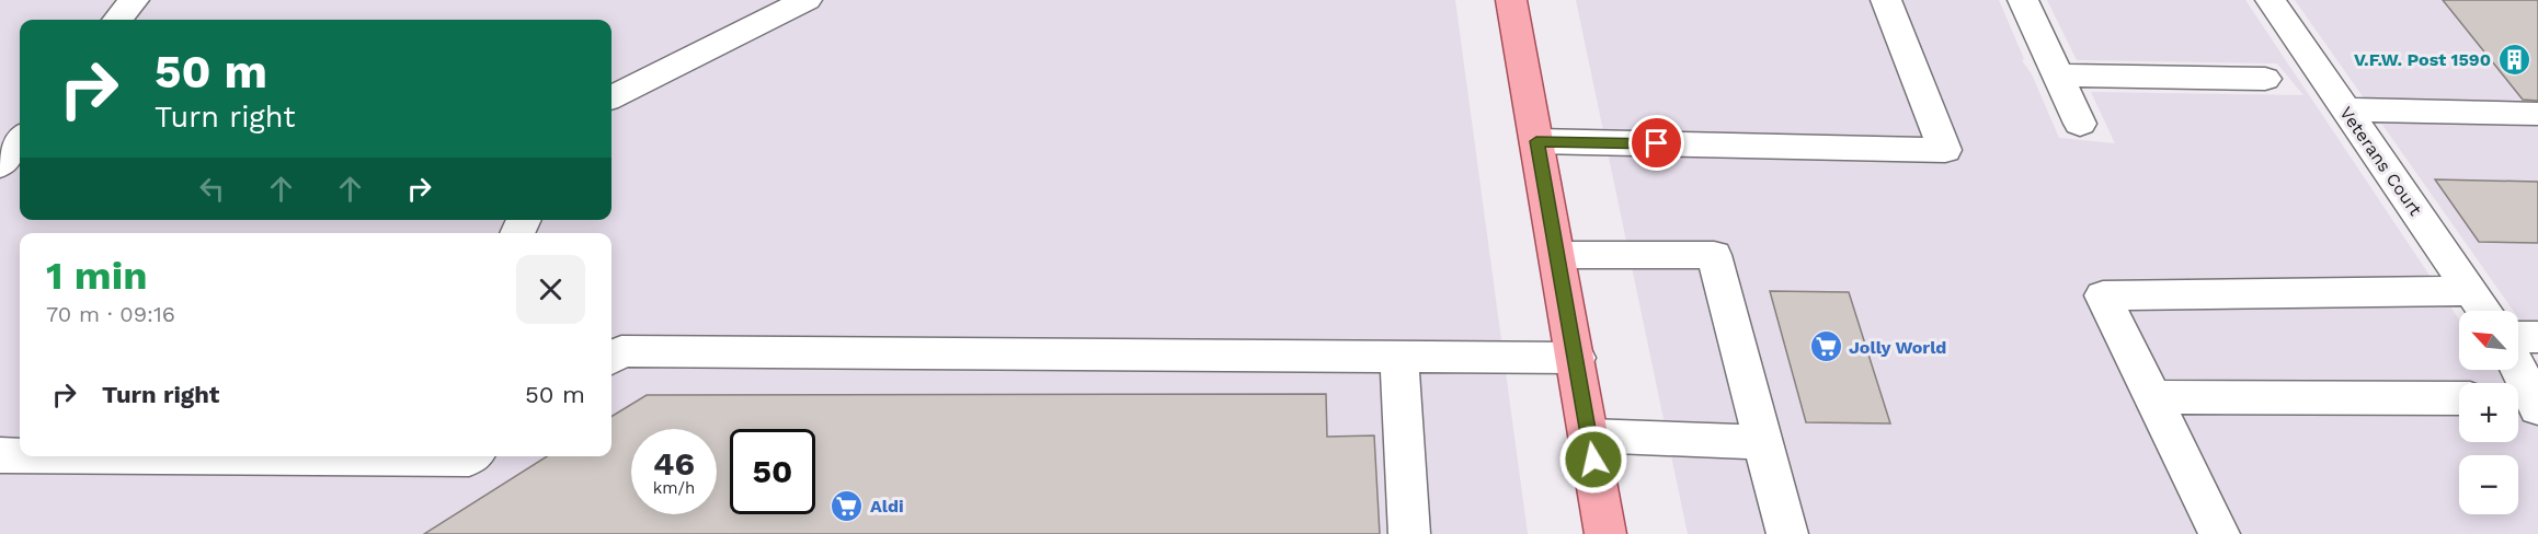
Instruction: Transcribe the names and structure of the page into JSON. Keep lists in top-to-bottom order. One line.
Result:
{"streets":{"street":["Veterans Court"]},"places":{"building":["V.F.W. Post 1590"],"supermarket":["Jolly World","Aldi"]},"north":"top left","page":{"turn":["50 m","Turn right"],"heading":["1 min","70 m · 09:16"],"map_buttons":["+","−"],"list":[{"name":"Turn right","value":"50 m"}],"speed":"46 km/h","limit":"50"}}
